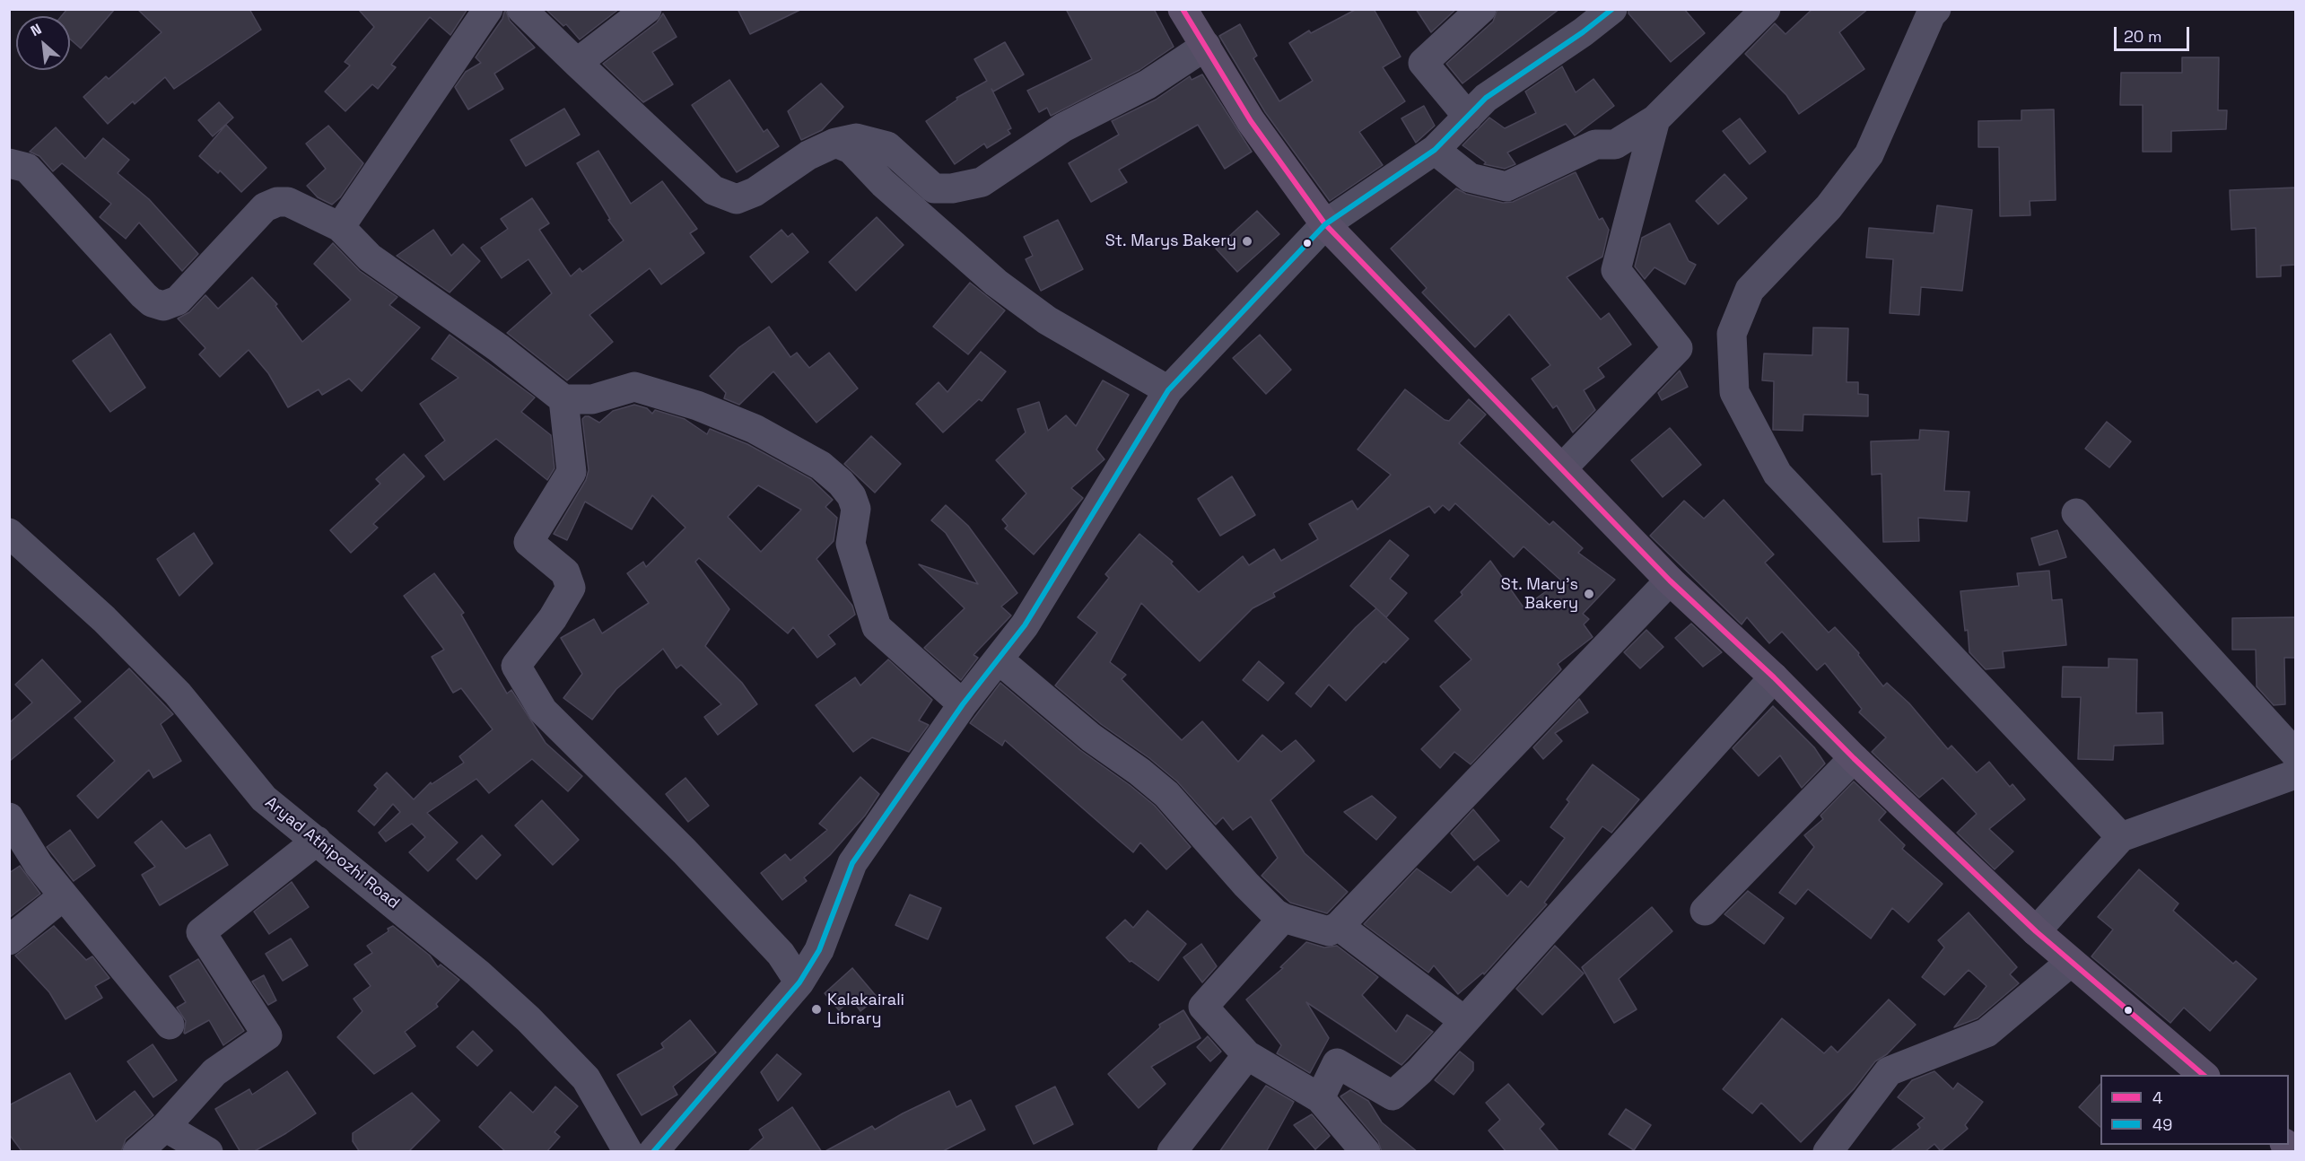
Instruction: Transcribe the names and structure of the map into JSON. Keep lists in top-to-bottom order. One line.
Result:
{"streets":{"street":["Aryad Athipozhi Road"]},"places":["St. Marys Bakery","St. Mary's Bakery","Kalakairali Library"],"lines":["transit line 4","transit line 49"],"legend":["4","49"],"scale_bar":"20 m","north":"top left"}
